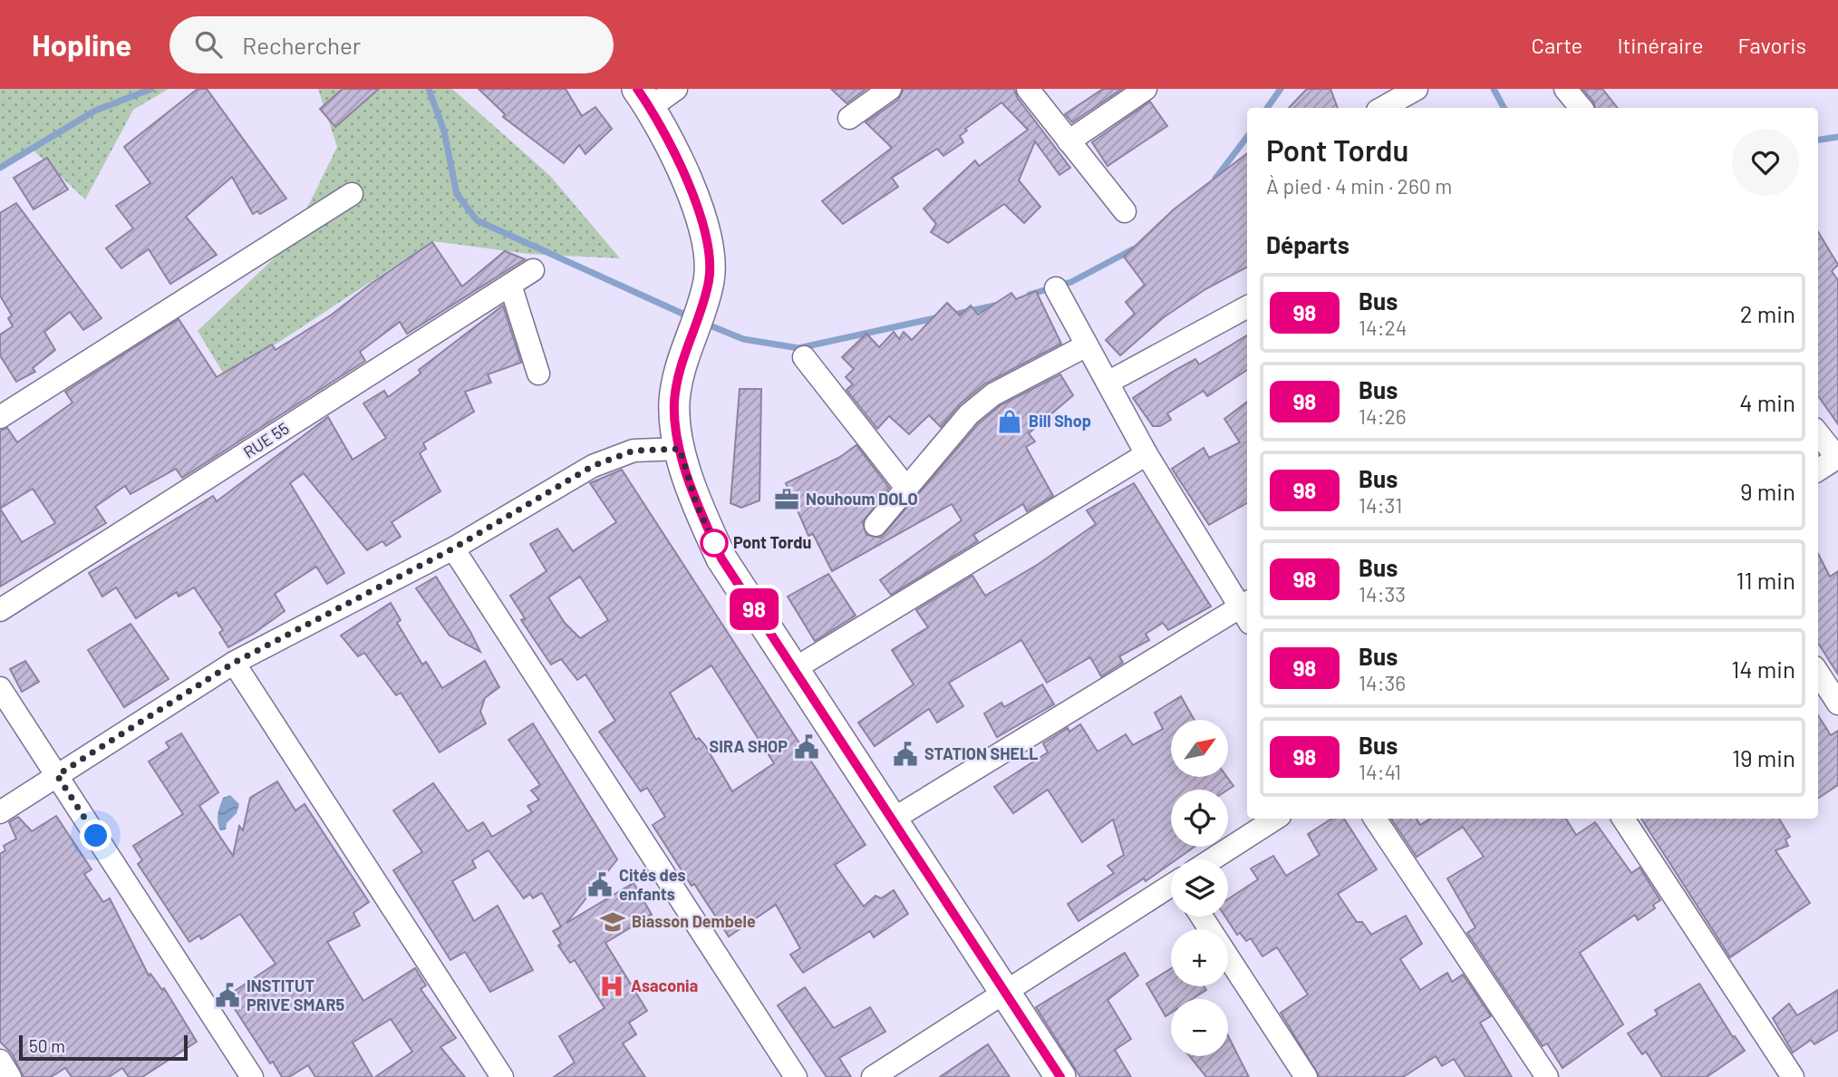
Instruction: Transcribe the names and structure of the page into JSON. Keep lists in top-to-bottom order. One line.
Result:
{"streets":{"street":["RUE 55"]},"places":{"shop":["Bill Shop"],"office":["Nouhoum DOLO"],"other":["Pont Tordu"],"public building":["SIRA SHOP","STATION SHELL","Cités des enfants","INSTITUT PRIVE SMAR5"],"school or university":["Biasson Dembele"],"hospital":["Asaconia"]},"lines":["bus line 98"],"scale_bar":"50 m","north":"top right","page":{"header":"Hopline","search":"Rechercher","nav":["Carte","Itinéraire","Favoris"],"on_map":"98","heading":[["Pont Tordu","À pied · 4 min · 260 m"],"Départs"],"list":[{"mark":"98","name":"Bus","note":"14:24","value":"2 min"},{"mark":"98","name":"Bus","note":"14:26","value":"4 min"},{"mark":"98","name":"Bus","note":"14:31","value":"9 min"},{"mark":"98","name":"Bus","note":"14:33","value":"11 min"},{"mark":"98","name":"Bus","note":"14:36","value":"14 min"},{"mark":"98","name":"Bus","note":"14:41","value":"19 min"}],"map_buttons":["+","−"],"scale":"50 m"}}
